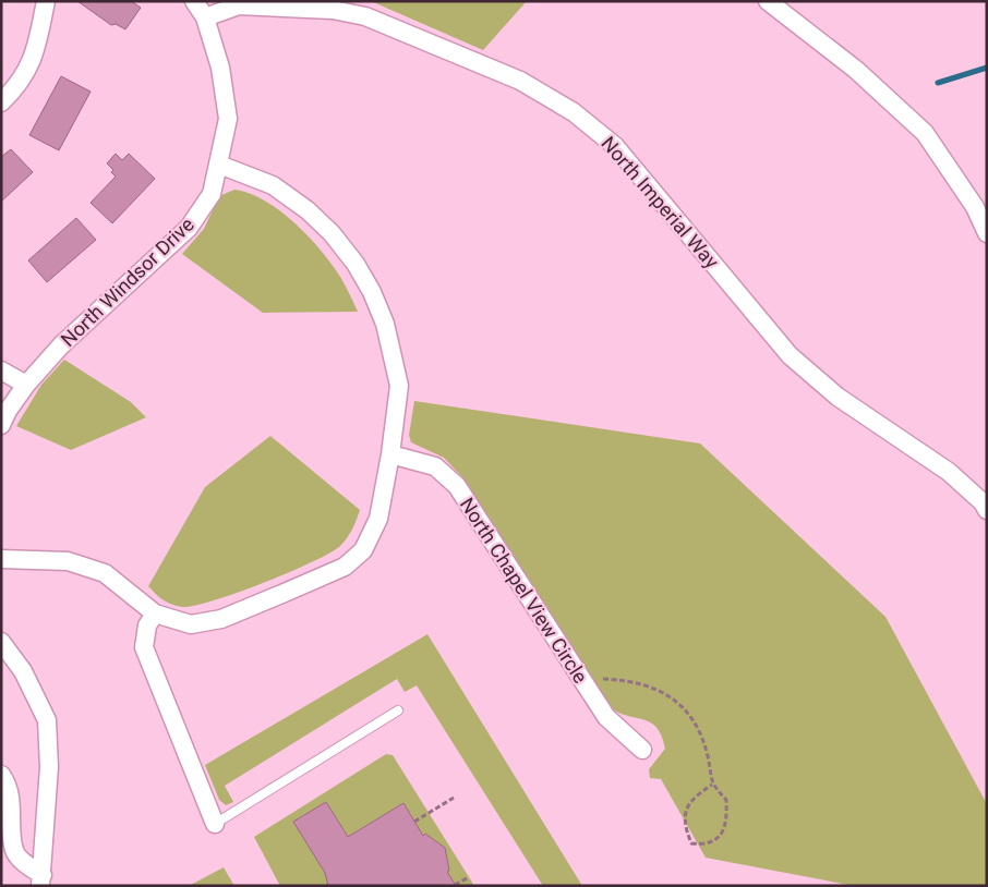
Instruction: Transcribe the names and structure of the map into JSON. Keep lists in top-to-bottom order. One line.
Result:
{"streets":{"street":["North Imperial Way","North Windsor Drive","North Chapel View Circle"]},"crossings":[["North Imperial Way","North Windsor Drive"]]}
